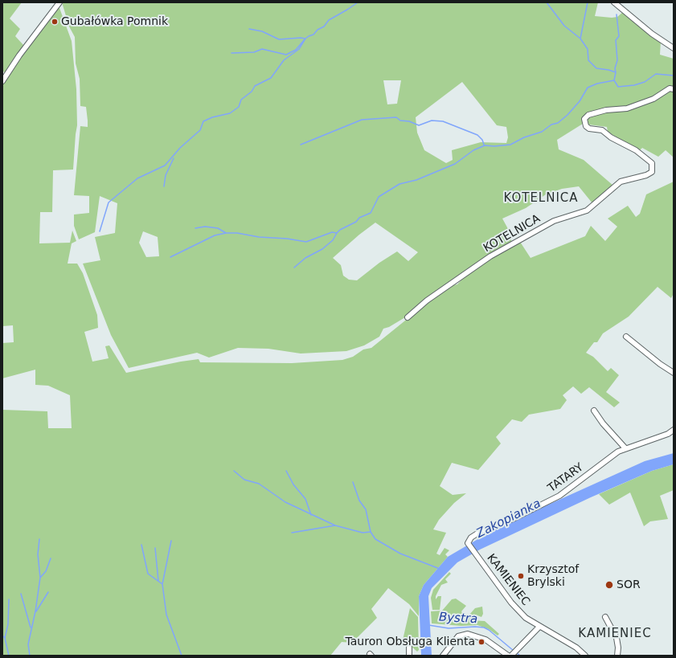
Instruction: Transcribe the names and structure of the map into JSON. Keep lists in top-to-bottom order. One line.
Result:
{"streets":{"street":["KOTELNICA","TATARY","KAMIENIEC"]},"crossings":[["TATARY","KAMIENIEC"]],"districts":["KOTELNICA","KAMIENIEC"],"water":["Zakopianka","Bystra"],"places":["Gubałówka Pomnik","Krzysztof Brylski","SOR","Tauron Obsługa Klienta"]}
